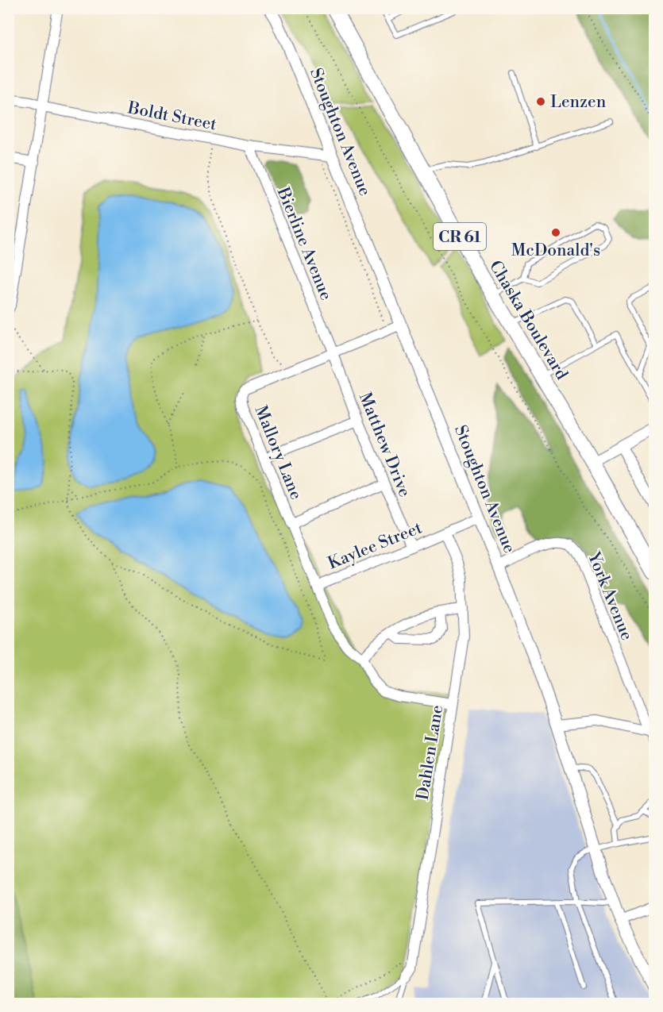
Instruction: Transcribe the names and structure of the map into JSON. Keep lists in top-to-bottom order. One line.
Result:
{"streets":{"main road":["CR 61","Chaska Boulevard"],"street":["Boldt Street","Stoughton Avenue","Bierline Avenue","Matthew Drive","Mallory Lane","Kaylee Street","York Avenue","Dahlen Lane"]},"crossings":[["Boldt Street","Stoughton Avenue"],["Boldt Street","Bierline Avenue"],["Stoughton Avenue","Kaylee Street"],["Stoughton Avenue","York Avenue"],["Bierline Avenue","Matthew Drive"],["Bierline Avenue","Mallory Lane"],["Matthew Drive","Mallory Lane"],["Matthew Drive","Kaylee Street"],["Mallory Lane","Kaylee Street"],["Kaylee Street","Dahlen Lane"]],"places":["Lenzen","McDonald's"]}
